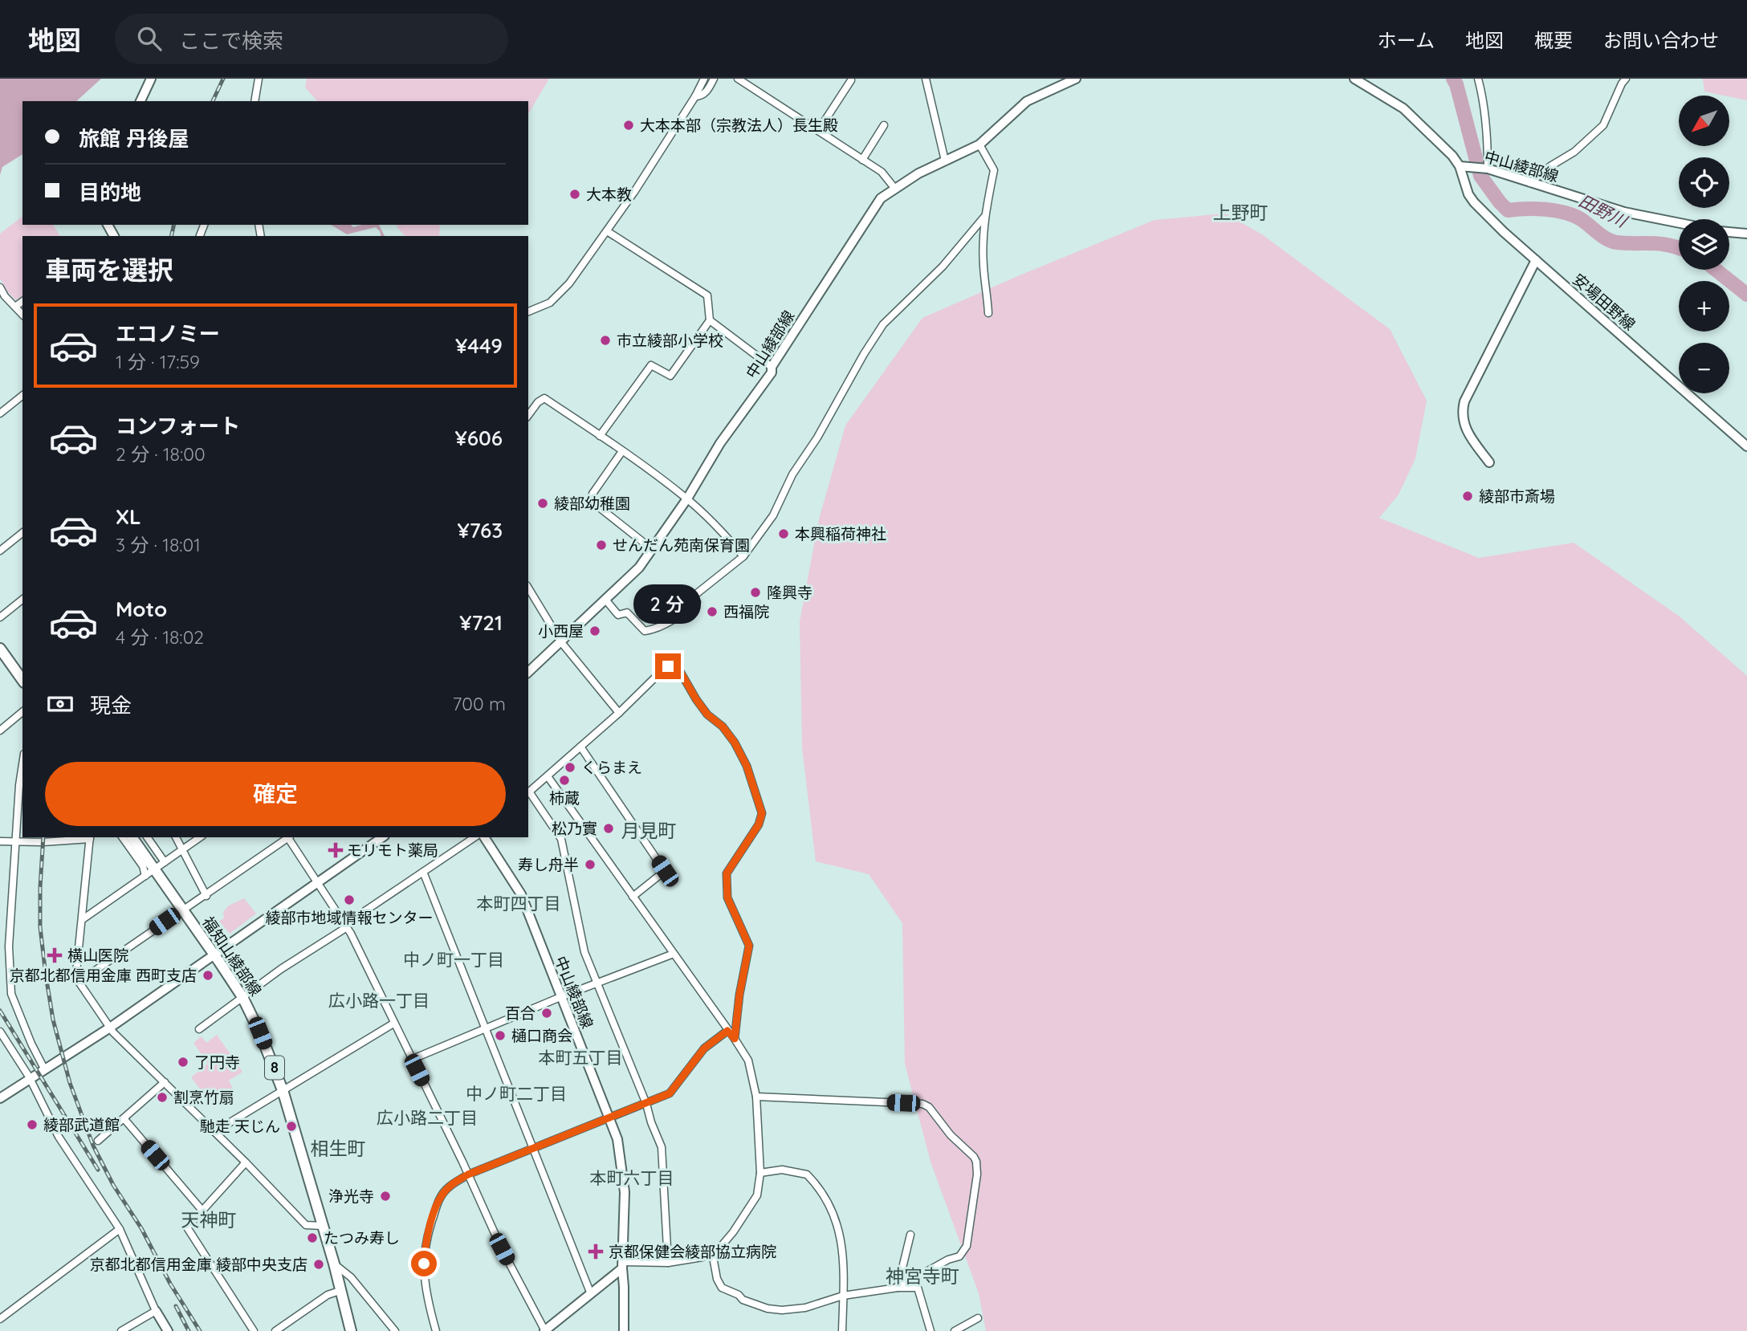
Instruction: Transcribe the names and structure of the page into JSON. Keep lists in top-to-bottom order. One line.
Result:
{"streets":{"main road":["中山綾部線","安場田野線","福知山綾部線","8"]},"crossings":[["中山綾部線","安場田野線"]],"districts":["上野町","月見町","本町四丁目","中ノ町一丁目","広小路一丁目","本町五丁目","中ノ町二丁目","広小路二丁目","相生町","本町六丁目","天神町","神宮寺町"],"water":["田野川"],"places":{"other":["大本本部（宗教法人）長生殿","大本教","市立綾部小学校","綾部市斎場","綾部幼稚園","本興稲荷神社","せんだん苑南保育園","隆興寺","西福院","小西屋","くらまえ","柿蔵","松乃實","寿し舟半","綾部市地域情報センター","京都北都信用金庫 西町支店","百合","樋口商会","了円寺","割烹竹扇","綾部武道館","馳走 天じん","浄光寺","たつみ寿し","京都北都信用金庫 綾部中央支店"],"health":["モリモト薬局","横山医院","京都保健会綾部協立病院"]},"north":"bottom left","page":{"header":"地図","search":"ここで検索","nav":["ホーム","地図","概要","お問い合わせ"],"map_buttons":["+","−"],"banner":["旅館 丹後屋","目的地"],"heading":"車両を選択","list":[{"name":"エコノミー","note":"1 分 · 17:59","value":"¥449"},{"name":"コンフォート","note":"2 分 · 18:00","value":"¥606"},{"name":"XL","note":"3 分 · 18:01","value":"¥763"},{"name":"Moto","note":"4 分 · 18:02","value":"¥721"}],"bubble":"2 分","pay":["現金","700 m"],"buttons":"確定"}}
